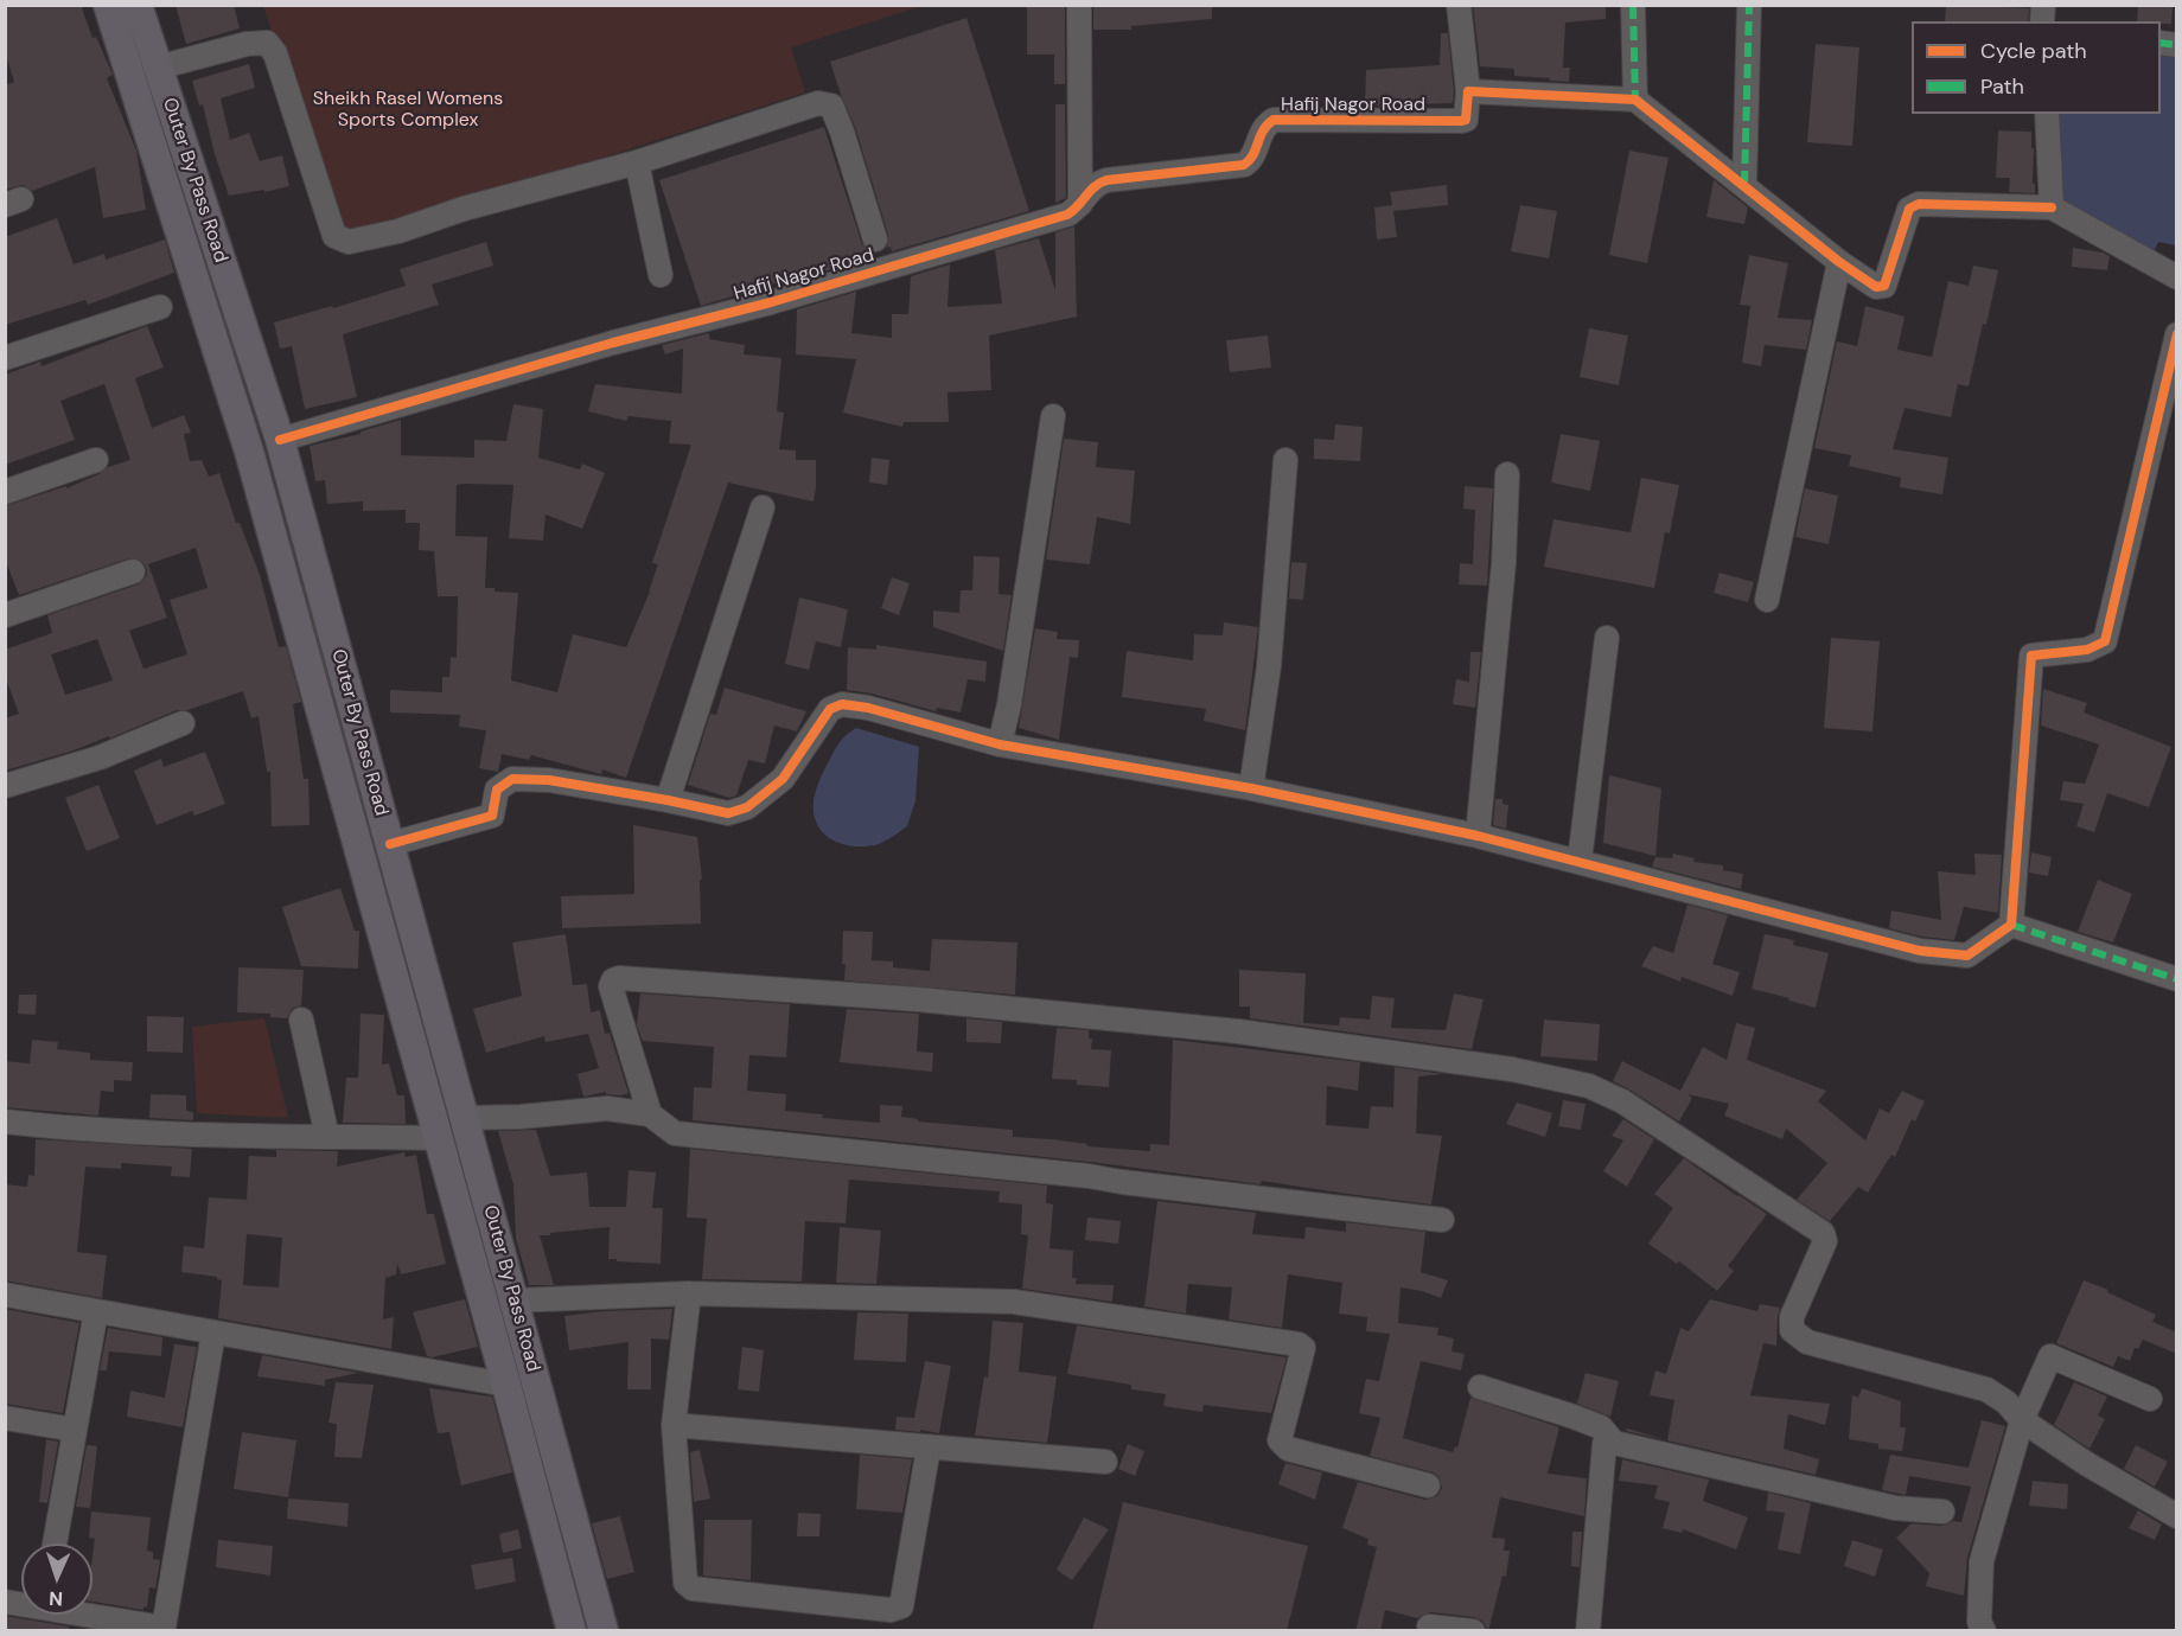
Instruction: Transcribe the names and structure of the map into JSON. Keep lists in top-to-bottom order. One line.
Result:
{"streets":{"main road":["Outer By Pass Road"],"street":["Hafij Nagor Road"]},"crossings":[["Hafij Nagor Road","Outer By Pass Road"]],"parks":["Sheikh Rasel Womens Sports Complex"],"legend":["Cycle path","Path"],"north":"bottom"}
